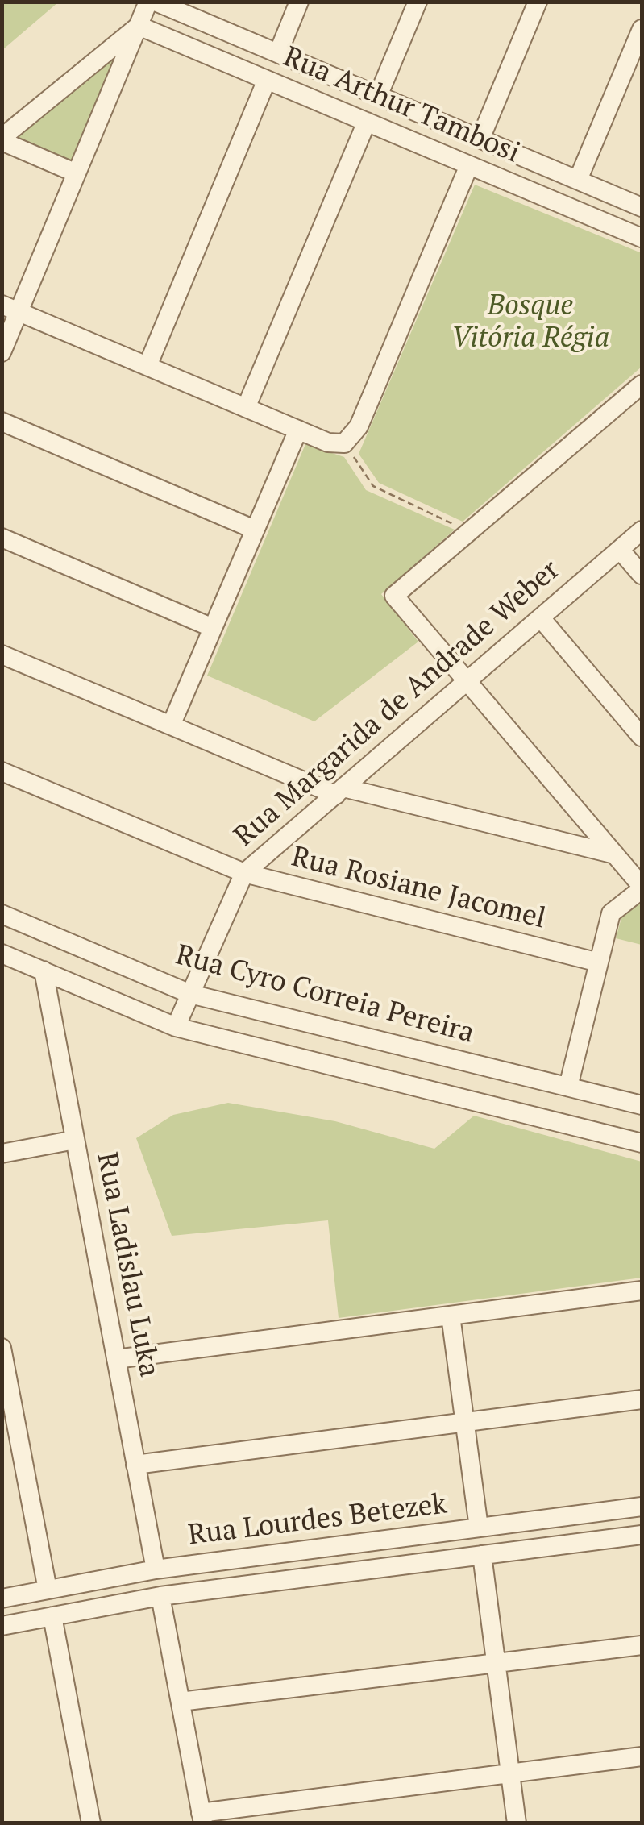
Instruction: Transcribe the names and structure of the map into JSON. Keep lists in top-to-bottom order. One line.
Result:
{"streets":{"street":["Rua Arthur Tambosi","Rua Margarida de Andrade Weber","Rua Rosiane Jacomel","Rua Cyro Correia Pereira","Rua Ladislau Luka","Rua Lourdes Betezek"]},"crossings":[["Rua Margarida de Andrade Weber","Rua Rosiane Jacomel"],["Rua Margarida de Andrade Weber","Rua Cyro Correia Pereira"],["Rua Ladislau Luka","Rua Lourdes Betezek"]],"parks":["Bosque Vitória Régia"]}
